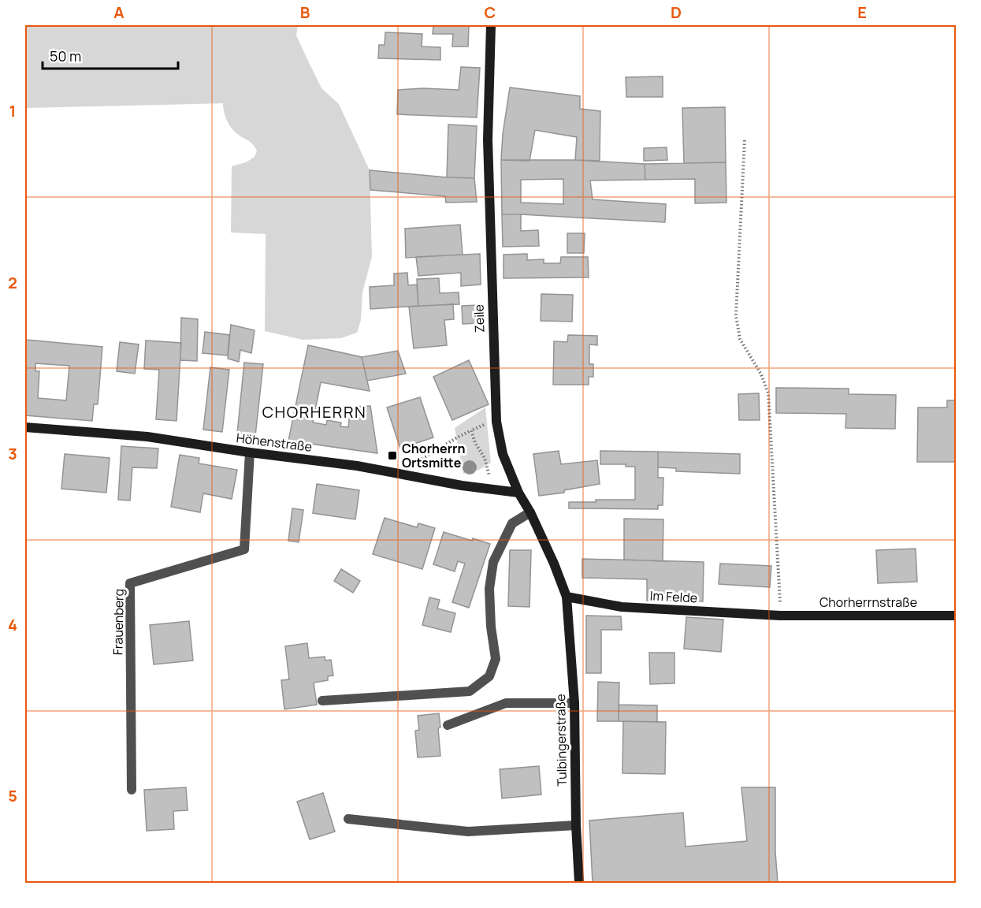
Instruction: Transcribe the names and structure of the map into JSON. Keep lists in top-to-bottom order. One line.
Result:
{"streets":{"street":["Zeile","Höhenstraße","Im Felde","Chorherrnstraße","Frauenberg","Tulbingerstraße"]},"crossings":[["Zeile","Höhenstraße"],["Zeile","Im Felde"],["Zeile","Tulbingerstraße"],["Höhenstraße","Frauenberg"],["Im Felde","Chorherrnstraße"],["Im Felde","Tulbingerstraße"]],"districts":["CHORHERRN"],"places":{"transit":["Chorherrn Ortsmitte"]},"scale_bar":"50 m","grid":{"columns":["A","B","C","D","E"],"rows":["1","2","3","4","5"]}}
